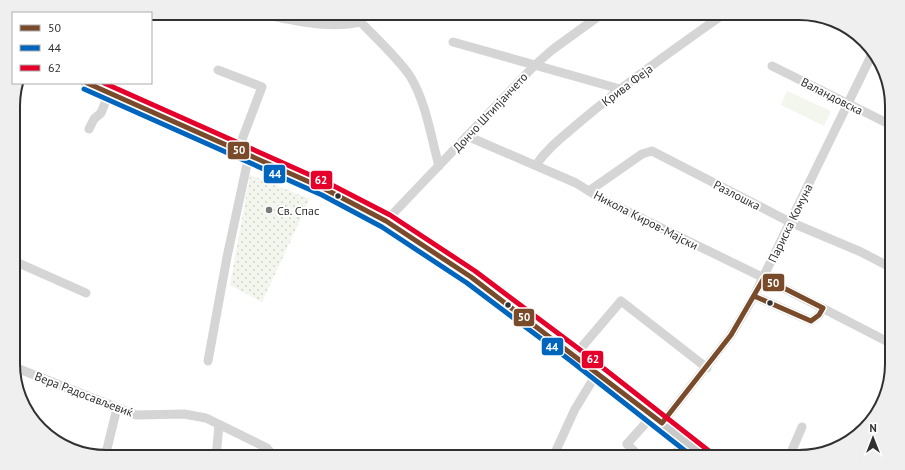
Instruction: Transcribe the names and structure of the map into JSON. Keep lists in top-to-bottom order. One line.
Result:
{"streets":{"street":["Крива Феја","Валандовска","Дончо Штипјанчето","Разлошка","Никола Киров-Мајски","Париска Комуна","Вера Радосављевиќ"]},"crossings":[["Крива Феја","Никола Киров-Мајски"],["Валандовска","Париска Комуна"],["Дончо Штипјанчето","Никола Киров-Мајски"],["Разлошка","Никола Киров-Мајски"],["Разлошка","Париска Комуна"],["Никола Киров-Мајски","Париска Комуна"]],"places":["Св. Спас"],"lines":["transit line 50","transit line 62","transit line 44"],"legend":["50","44","62"],"north":"top"}
